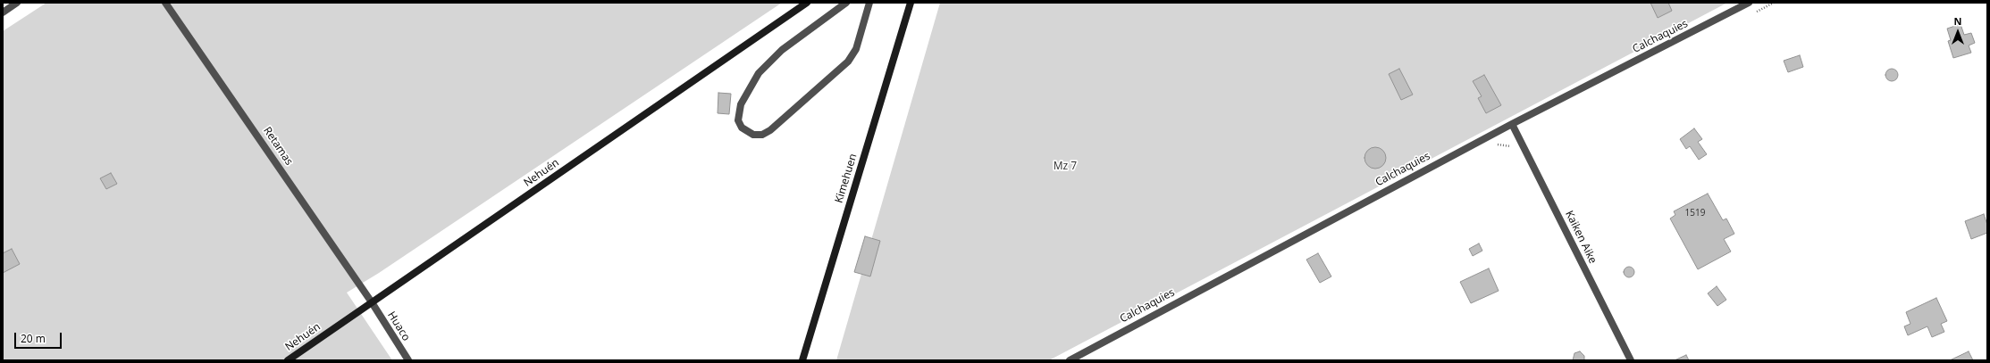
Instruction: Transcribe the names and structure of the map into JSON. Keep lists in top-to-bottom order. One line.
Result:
{"streets":{"street":["Calchaquies","Retamas","Nehuén","Kimehuen","Kaiken Aike","Huaco"]},"crossings":[["Calchaquies","Kaiken Aike"],["Retamas","Nehuén"],["Retamas","Huaco"],["Nehuén","Huaco"]],"parks":["Mz 7"],"house_numbers":["1519"],"scale_bar":"20 m","north":"top"}
